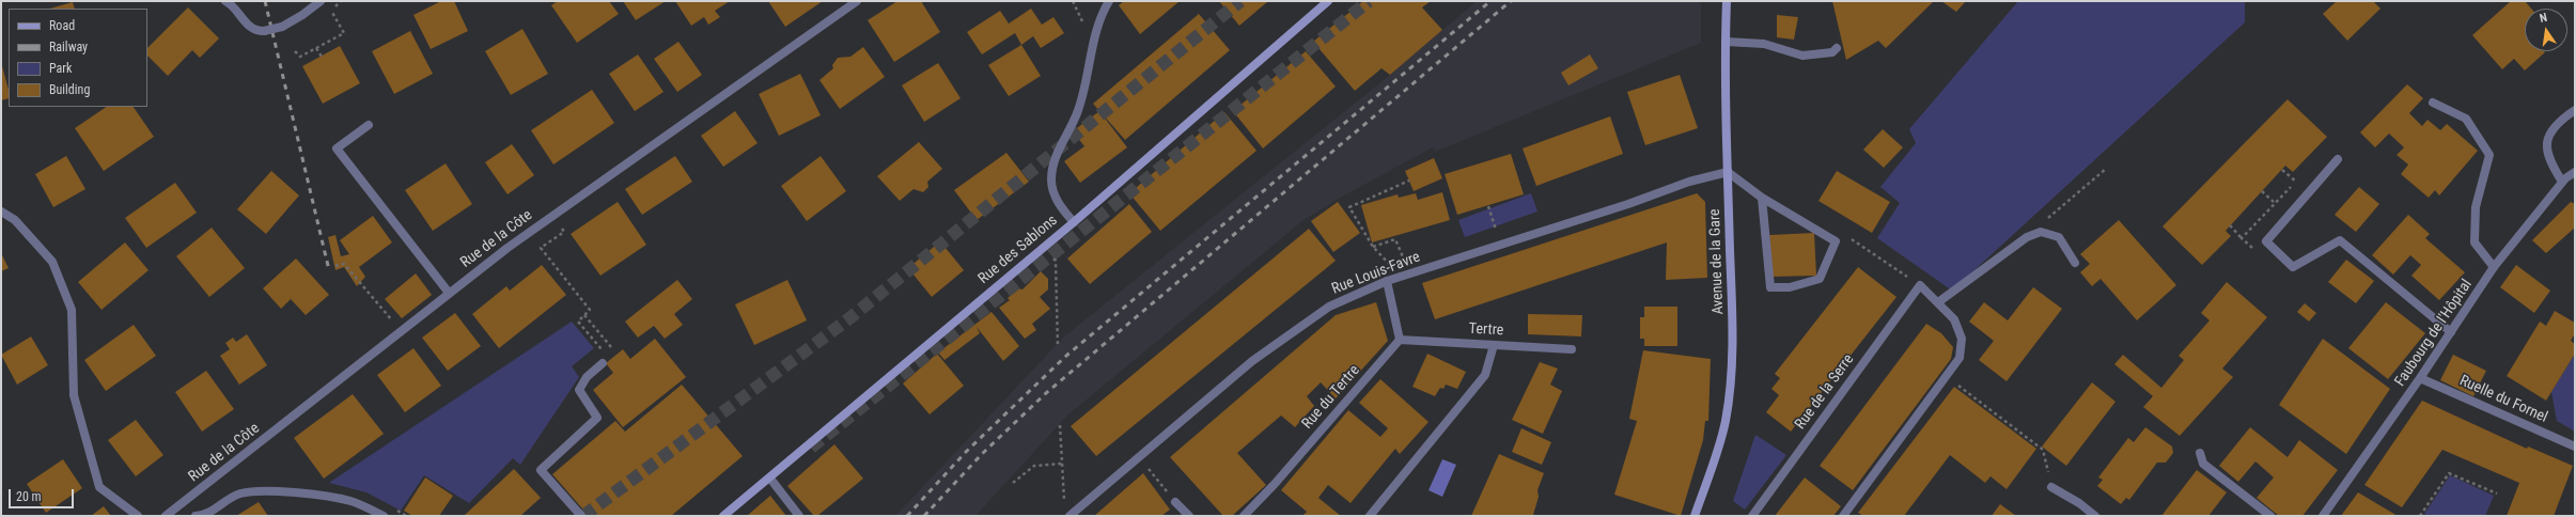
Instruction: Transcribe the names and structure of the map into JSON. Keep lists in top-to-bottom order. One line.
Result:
{"streets":{"main road":["Rue des Sablons","Avenue de la Gare"],"street":["Rue de la Côte","Rue Louis-Favre","Tertre","Faubourg de l'Hôpital","Rue de la Serre","Rue du Tertre","Ruelle du Fornel"]},"crossings":[["Avenue de la Gare","Rue Louis-Favre"],["Tertre","Rue du Tertre"],["Faubourg de l'Hôpital","Ruelle du Fornel"]],"legend":["Road","Railway","Park","Building"],"scale_bar":"20 m","north":"top"}
